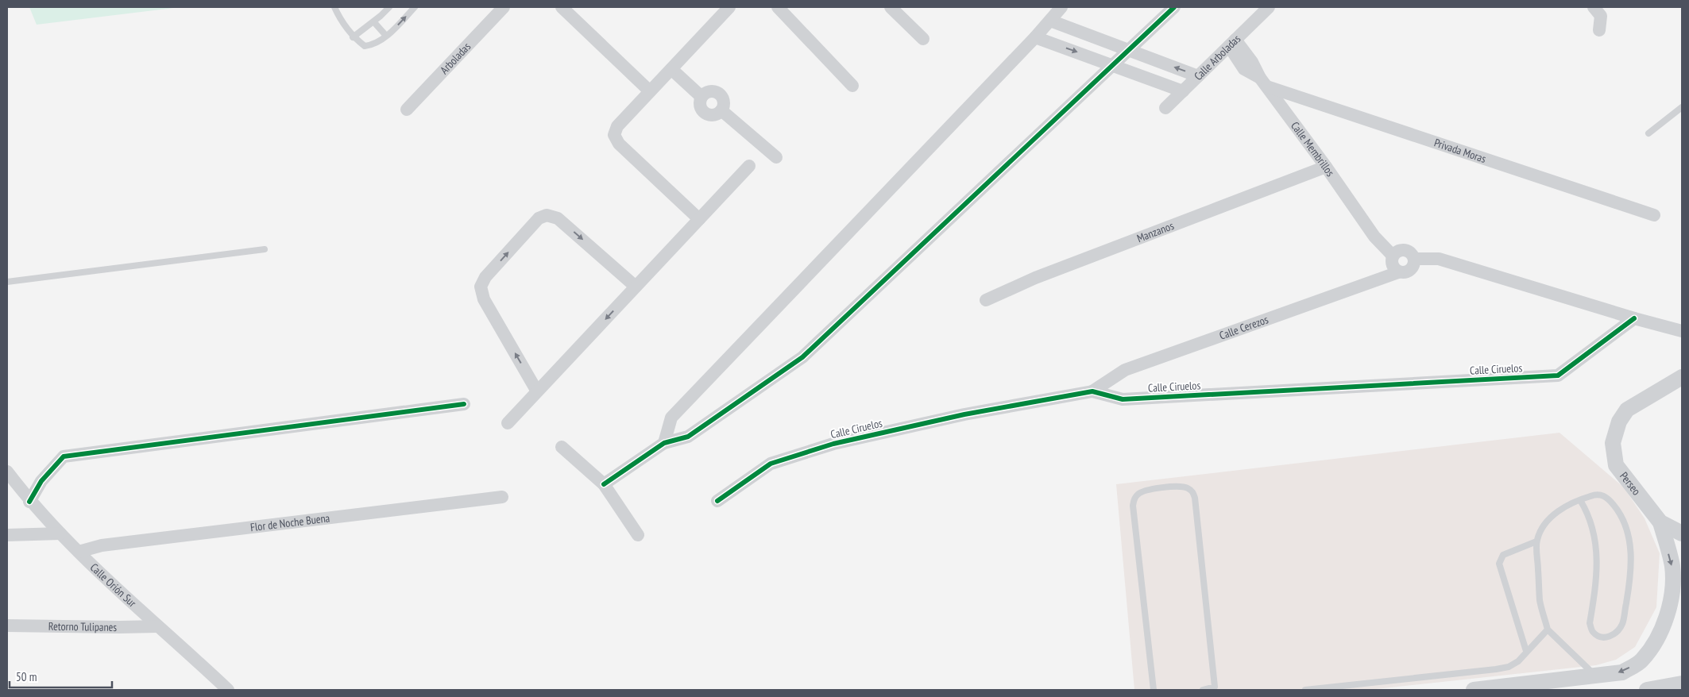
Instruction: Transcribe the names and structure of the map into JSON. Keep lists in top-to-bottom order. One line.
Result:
{"streets":{"street":["Calle Arboladas","Arboladas","Calle Membrillos","Privada Moras","Manzanos","Calle Cerezos","Calle Ciruelos","Perseo","Flor de Noche Buena","Calle Orión Sur","Retorno Tulipanes"]},"crossings":[["Calle Arboladas","Calle Membrillos"],["Calle Membrillos","Privada Moras"],["Calle Membrillos","Manzanos"],["Calle Membrillos","Calle Cerezos"],["Calle Cerezos","Calle Ciruelos"],["Flor de Noche Buena","Calle Orión Sur"],["Calle Orión Sur","Retorno Tulipanes"]],"scale_bar":"50 m"}
